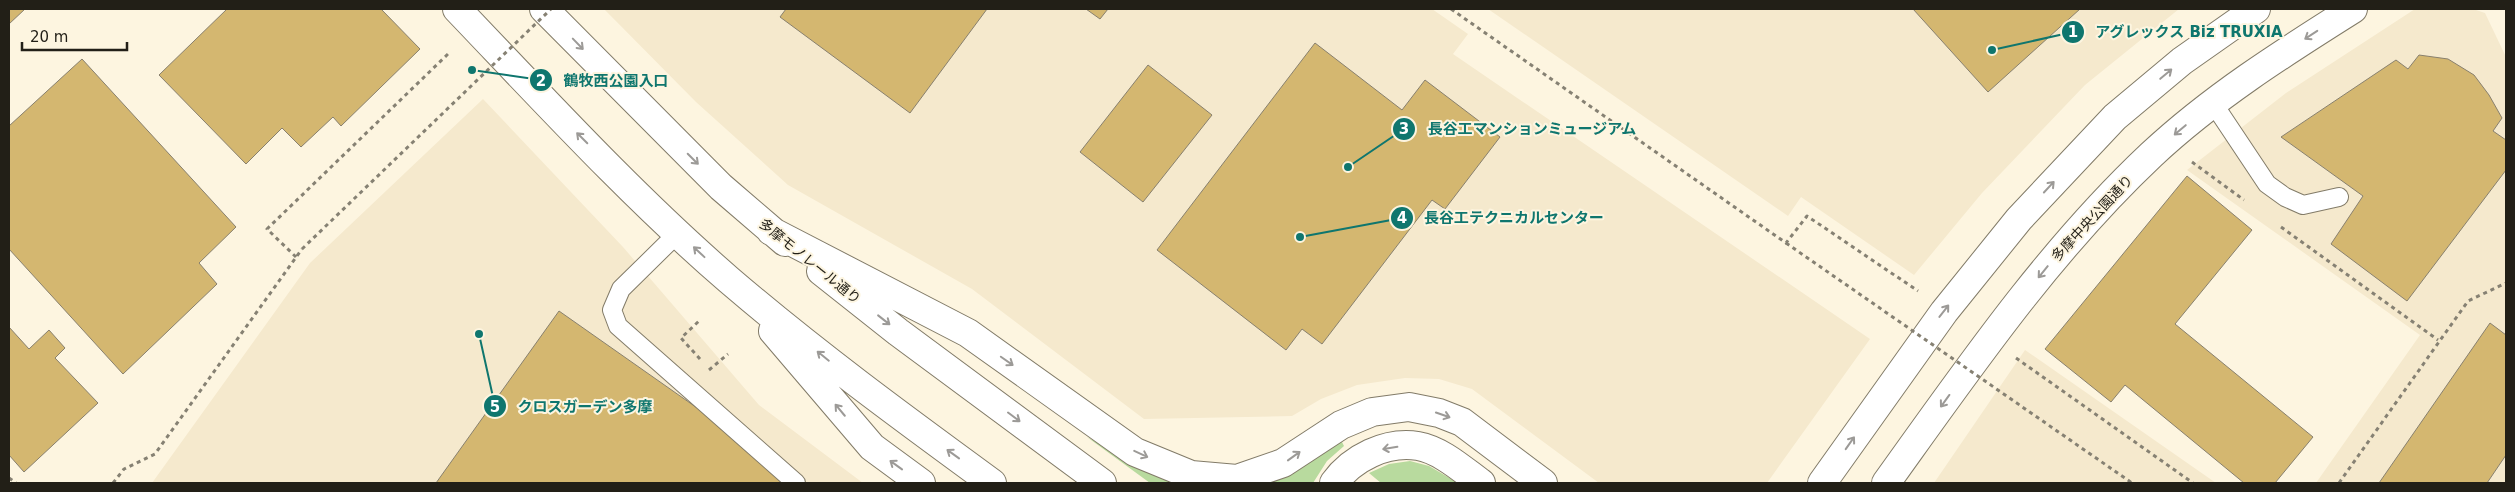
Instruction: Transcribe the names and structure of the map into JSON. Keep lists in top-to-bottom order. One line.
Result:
{"streets":{"main road":["多摩中央公園通り","多摩モノレール通り"]},"places":["アグレックス Biz TRUXIA","鶴牧西公園入口","長谷工マンションミュージアム","長谷工テクニカルセンター","クロスガーデン多摩"],"scale_bar":"20 m"}
